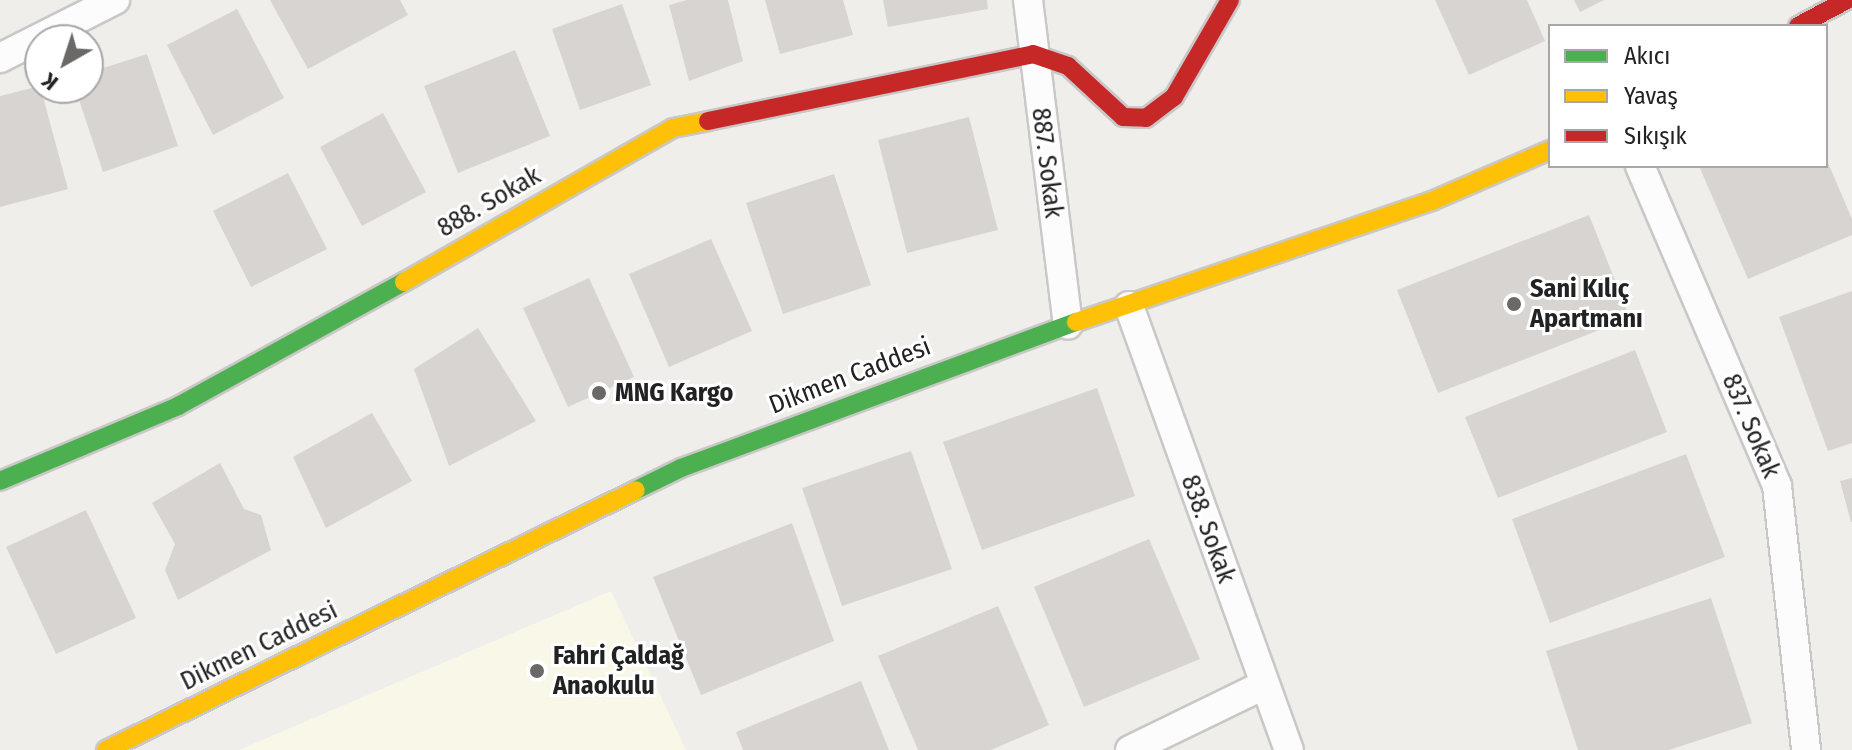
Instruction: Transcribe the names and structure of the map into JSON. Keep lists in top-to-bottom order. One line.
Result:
{"streets":{"main road":["888. Sokak","Dikmen Caddesi"],"street":["887. Sokak","837. Sokak","838. Sokak"]},"crossings":[["887. Sokak","888. Sokak"],["887. Sokak","Dikmen Caddesi"],["Dikmen Caddesi","838. Sokak"]],"places":["Sani Kılıç Apartmanı","MNG Kargo","Fahri Çaldağ Anaokulu"],"legend":["Akıcı","Yavaş","Sıkışık"],"north":"bottom left"}
